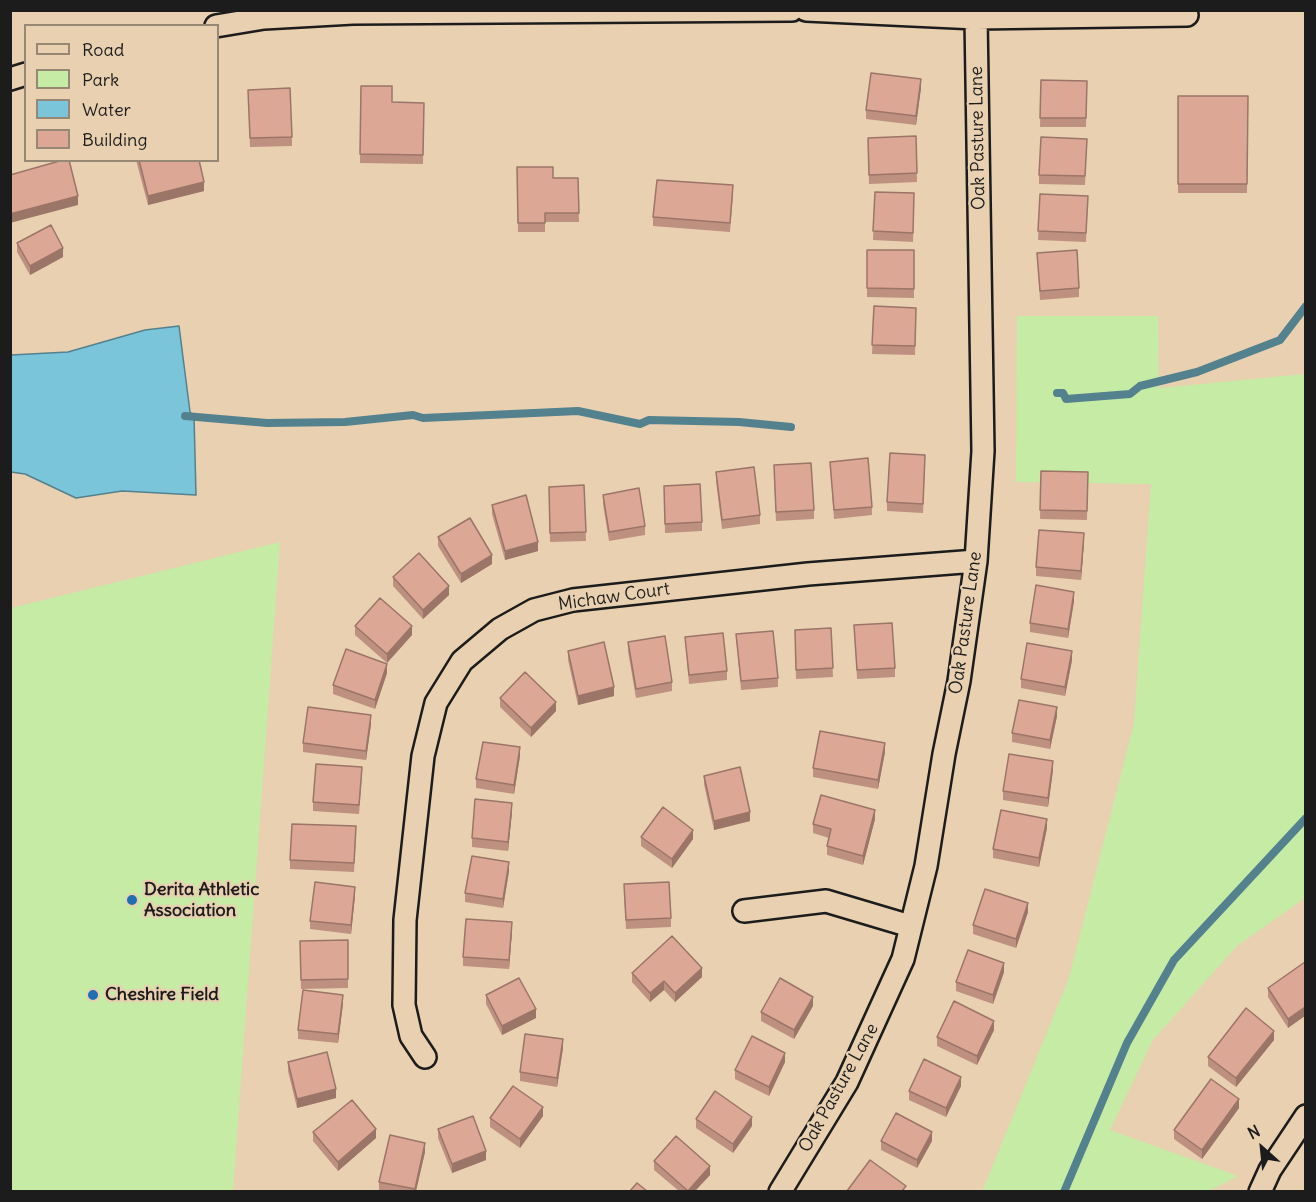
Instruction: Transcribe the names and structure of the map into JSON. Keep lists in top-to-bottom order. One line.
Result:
{"streets":{"street":["Oak Pasture Lane","Michaw Court"]},"crossings":[["Oak Pasture Lane","Michaw Court"]],"places":["Derita Athletic Association","Cheshire Field"],"legend":["Road","Park","Water","Building"],"north":"top left"}
